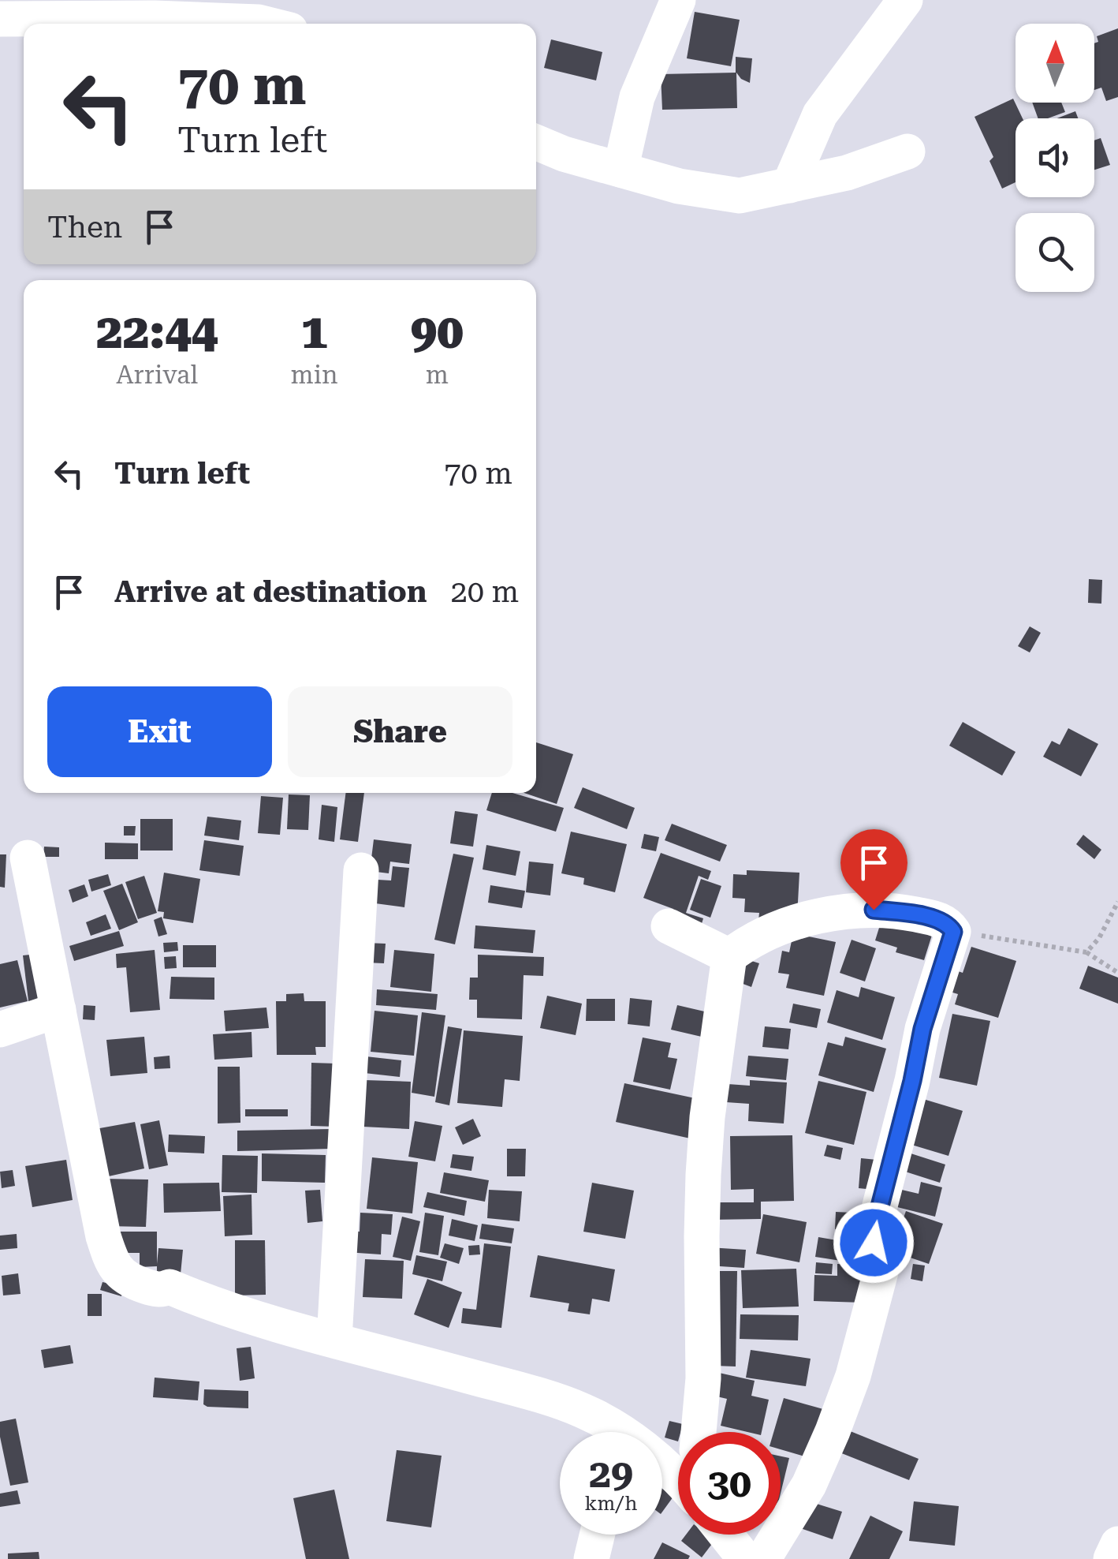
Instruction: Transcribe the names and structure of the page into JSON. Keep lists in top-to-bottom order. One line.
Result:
{"north":"top","page":{"turn":["70 m","Turn left"],"then":"Then","eta":["22:44","Arrival","1","min","90","m"],"list":[{"name":"Turn left","value":"70 m"},{"name":"Arrive at destination","value":"20 m"}],"buttons":["Exit","Share"],"speed":"29 km/h","limit":"30"}}
